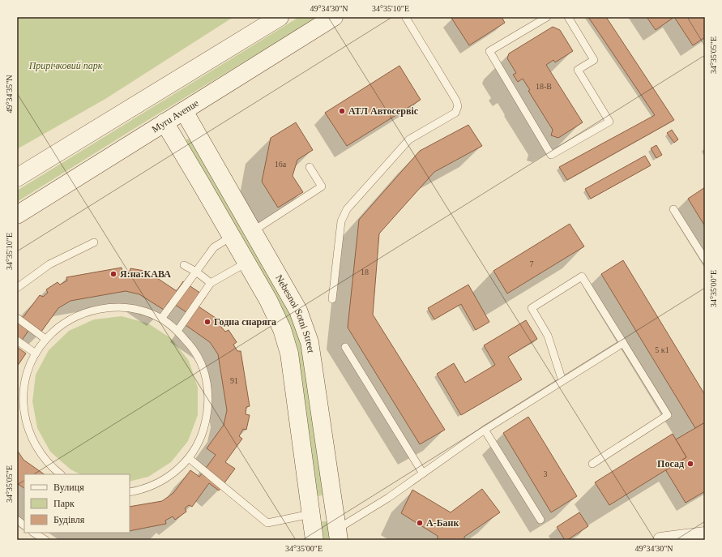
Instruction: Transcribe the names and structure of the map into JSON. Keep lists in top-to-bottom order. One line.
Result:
{"streets":{"street":["Myru Avenue","Nebesnoi Sotni Street"]},"crossings":[["Myru Avenue","Nebesnoi Sotni Street"]],"parks":["Прирічковий парк"],"places":["АТЛ Автосервіс","Я:на:КАВА","Годна снаряга","Посад","А-Банк"],"house_numbers":["18-В","16а","7","18","5 к1","91","3"],"legend":["Вулиця","Парк","Будівля"],"coordinates":["49°34'30\"N","34°35'10\"E","34°35'05\"E","49°34'35\"N","34°35'00\"E"]}
